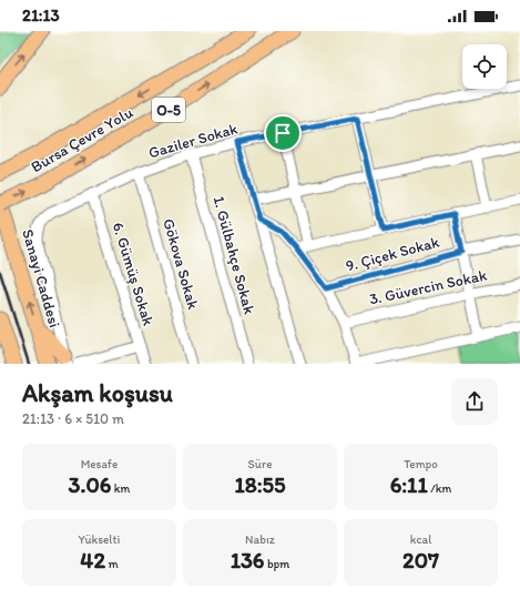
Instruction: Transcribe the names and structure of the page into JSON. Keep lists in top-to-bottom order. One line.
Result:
{"streets":{"highway":["O-5","Bursa Çevre Yolu","Sanayi Caddesi"],"street":["Gaziler Sokak","9. Çiçek Sokak","1. Gülbahçe Sokak","Gökova Sokak","6. Gümüş Sokak","3. Güvercin Sokak"]},"crossings":[["Bursa Çevre Yolu","Sanayi Caddesi"],["Gaziler Sokak","1. Gülbahçe Sokak"],["Gaziler Sokak","Gökova Sokak"],["Gaziler Sokak","6. Gümüş Sokak"],["Gaziler Sokak","Sanayi Caddesi"]],"page":{"status":"21:13","heading":["Akşam koşusu","21:13 · 6 × 510 m"],"stats":[["Mesafe","3.06 km"],["Süre","18:55"],["Tempo","6:11 /km"],["Yükselti","42 m"],["Nabız","136 bpm"],["kcal","207"]]}}
